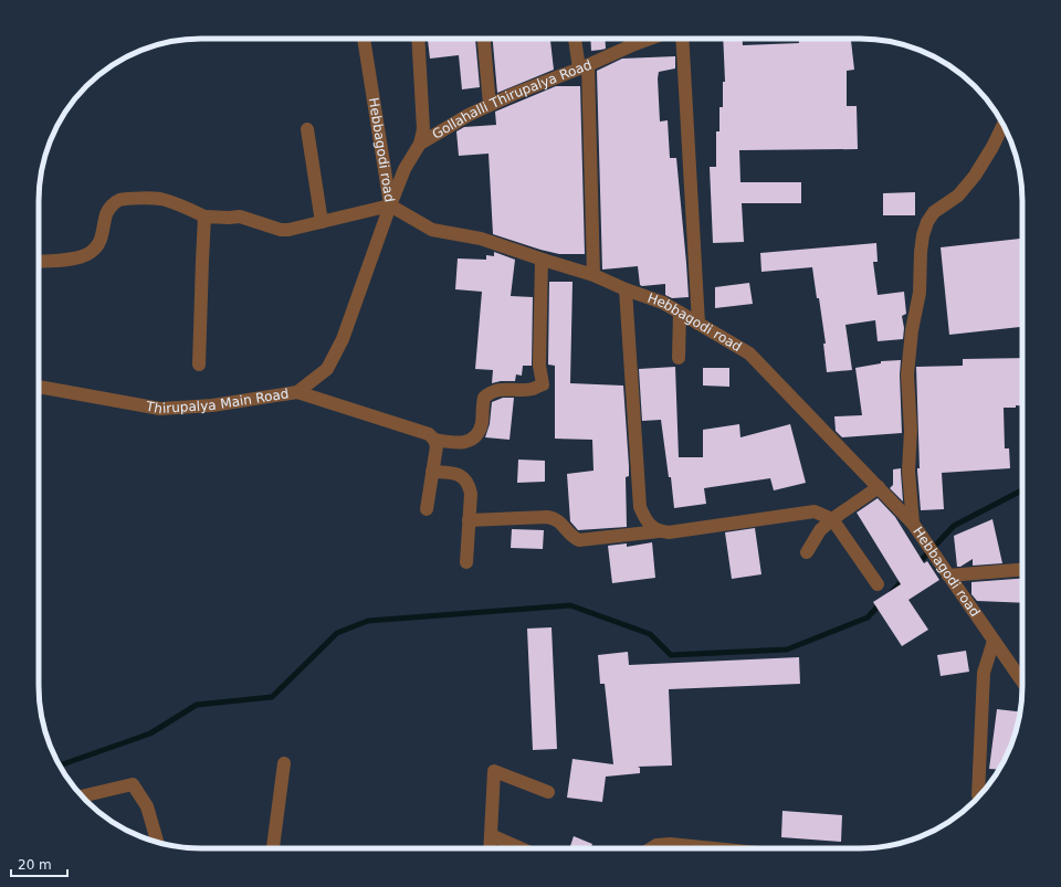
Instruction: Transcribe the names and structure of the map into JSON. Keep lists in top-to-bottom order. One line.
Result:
{"streets":{"street":["Gollahalli Thirupalya Road","Hebbagodi road","Thirupalya Main Road"]},"crossings":[["Gollahalli Thirupalya Road","Hebbagodi road"],["Gollahalli Thirupalya Road","Thirupalya Main Road"],["Hebbagodi road","Thirupalya Main Road"]],"scale_bar":"20 m"}
